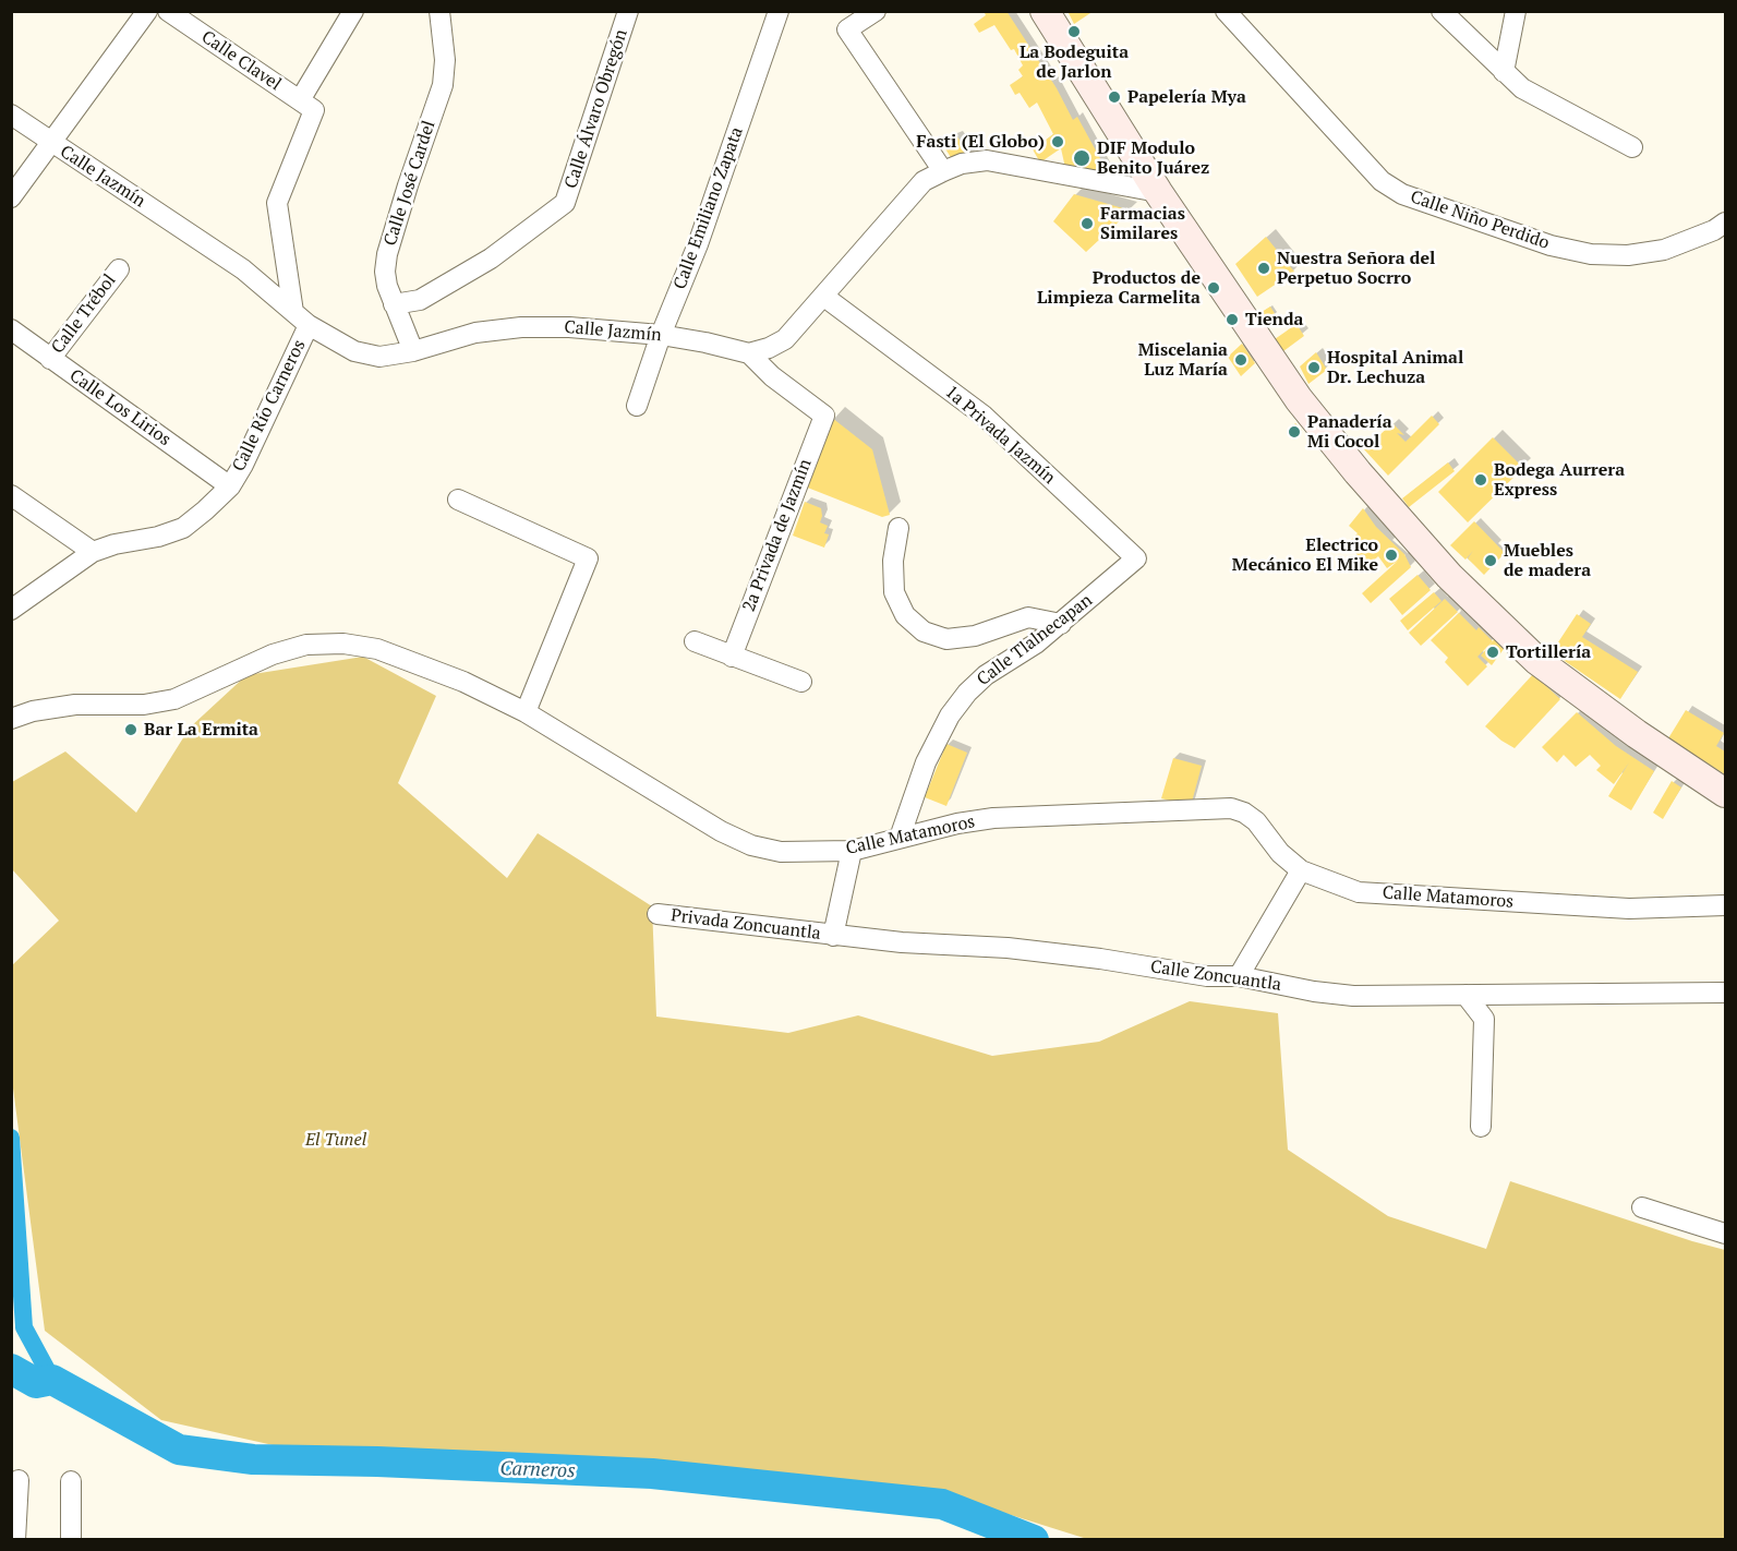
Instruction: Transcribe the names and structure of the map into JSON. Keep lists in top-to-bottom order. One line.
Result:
{"streets":{"street":["Calle Clavel","Calle Álvaro Obregón","Calle Jazmín","Calle José Cardel","Calle Emiliano Zapata","Calle Niño Perdido","Calle Trébol","Calle Río Carneros","Calle Los Lirios","1a Privada Jazmín","2a Privada de Jazmín","Calle Tlalnecapan","Calle Matamoros","Privada Zoncuantla","Calle Zoncuantla"]},"crossings":[["Calle Álvaro Obregón","Calle José Cardel"],["Calle Jazmín","Calle José Cardel"],["Calle Jazmín","Calle Emiliano Zapata"],["Calle Jazmín","Calle Río Carneros"],["Calle Jazmín","2a Privada de Jazmín"],["Calle Trébol","Calle Los Lirios"],["Calle Río Carneros","Calle Los Lirios"],["1a Privada Jazmín","Calle Tlalnecapan"],["Calle Tlalnecapan","Calle Matamoros"],["Privada Zoncuantla","Calle Zoncuantla"]],"water":["Carneros"],"parks":["El Tunel"],"places":["La Bodeguita de Jarlon","Papelería Mya","Fasti (El Globo)","DIF Modulo Benito Juárez","Farmacias Similares","Nuestra Señora del Perpetuo Socrro","Productos de Limpieza Carmelita","Tienda","Miscelania Luz María","Hospital Animal Dr. Lechuza","Panadería Mi Cocol","Bodega Aurrera Express","Electrico Mecánico El Mike","Muebles de madera","Tortillería","Bar La Ermita"]}
